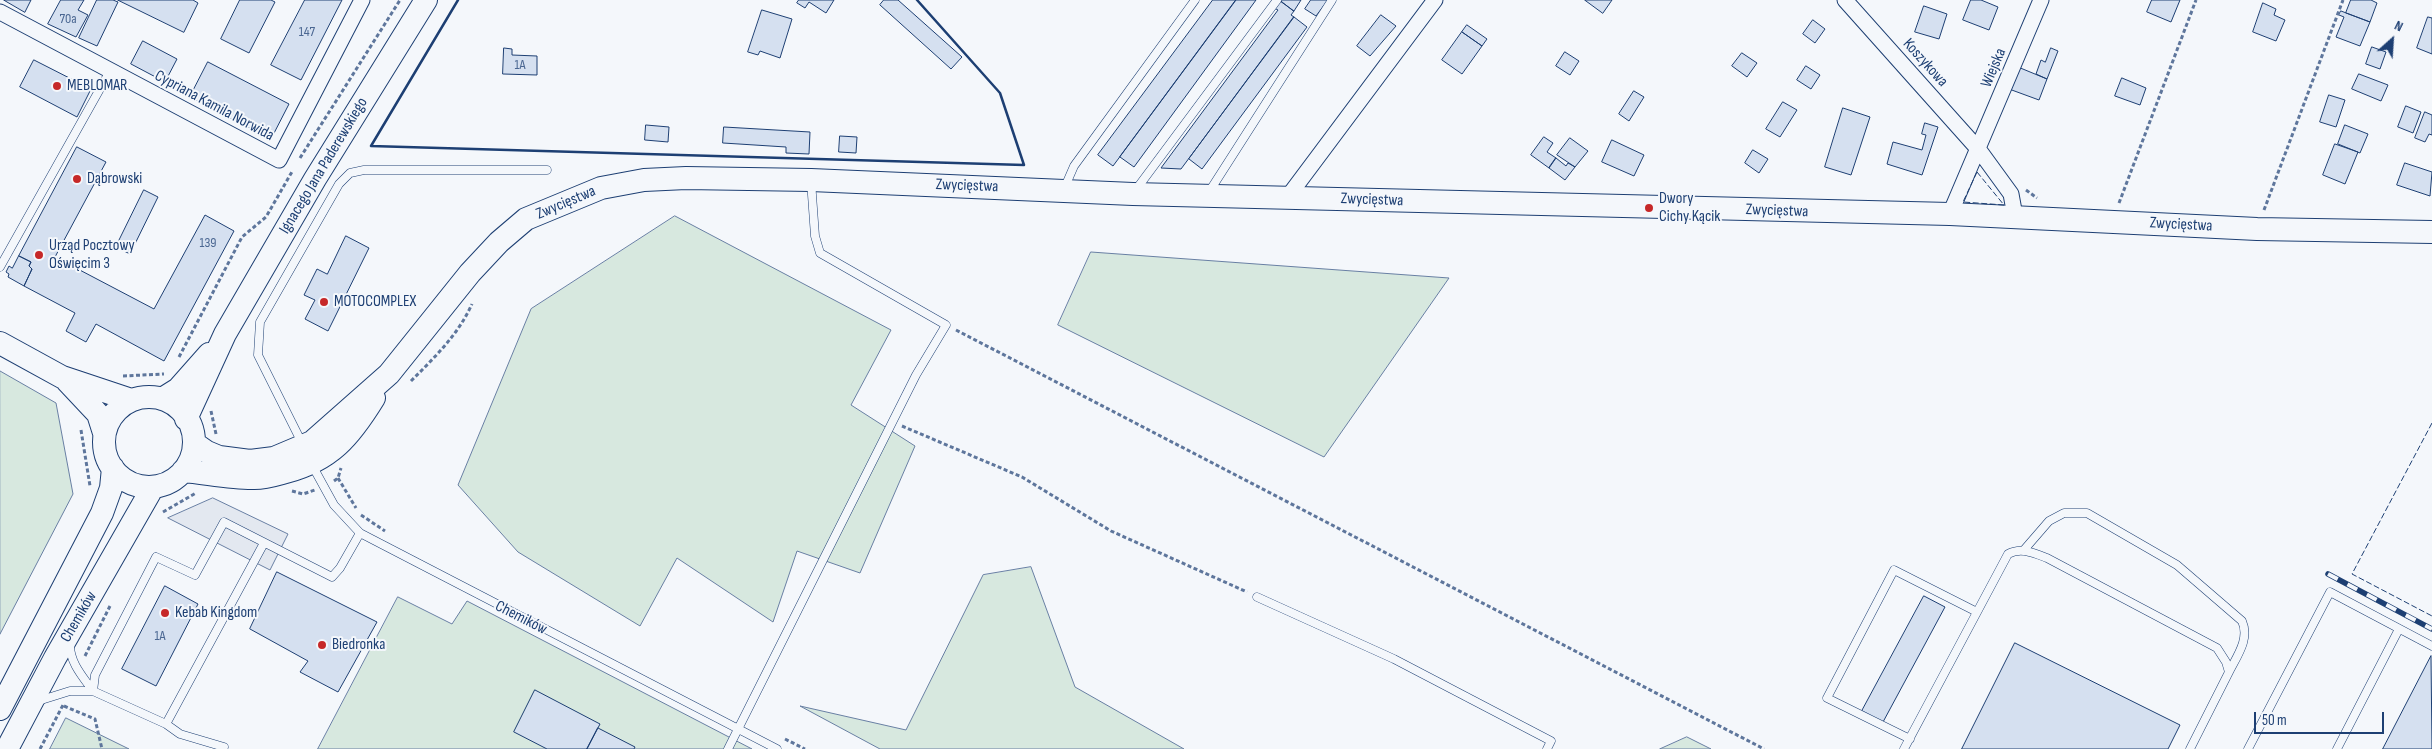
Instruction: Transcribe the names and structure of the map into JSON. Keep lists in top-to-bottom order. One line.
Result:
{"streets":{"street":["Koszykowa","Wiejska","Cypriana Kamila Norwida","Ignacego Jana Paderewskiego","Zwycięstwa","Chemików"]},"crossings":[["Koszykowa","Wiejska"],["Koszykowa","Zwycięstwa"],["Ignacego Jana Paderewskiego","Zwycięstwa"],["Ignacego Jana Paderewskiego","Chemików"],["Zwycięstwa","Chemików"]],"places":["MEBLOMAR","Dąbrowski","Dwory Cichy Kącik","Urząd Pocztowy Oświęcim 3","MOTOCOMPLEX","Kebab Kingdom","Biedronka"],"house_numbers":["70a","147","1A","139","1A"],"scale_bar":"50 m","north":"top right"}
